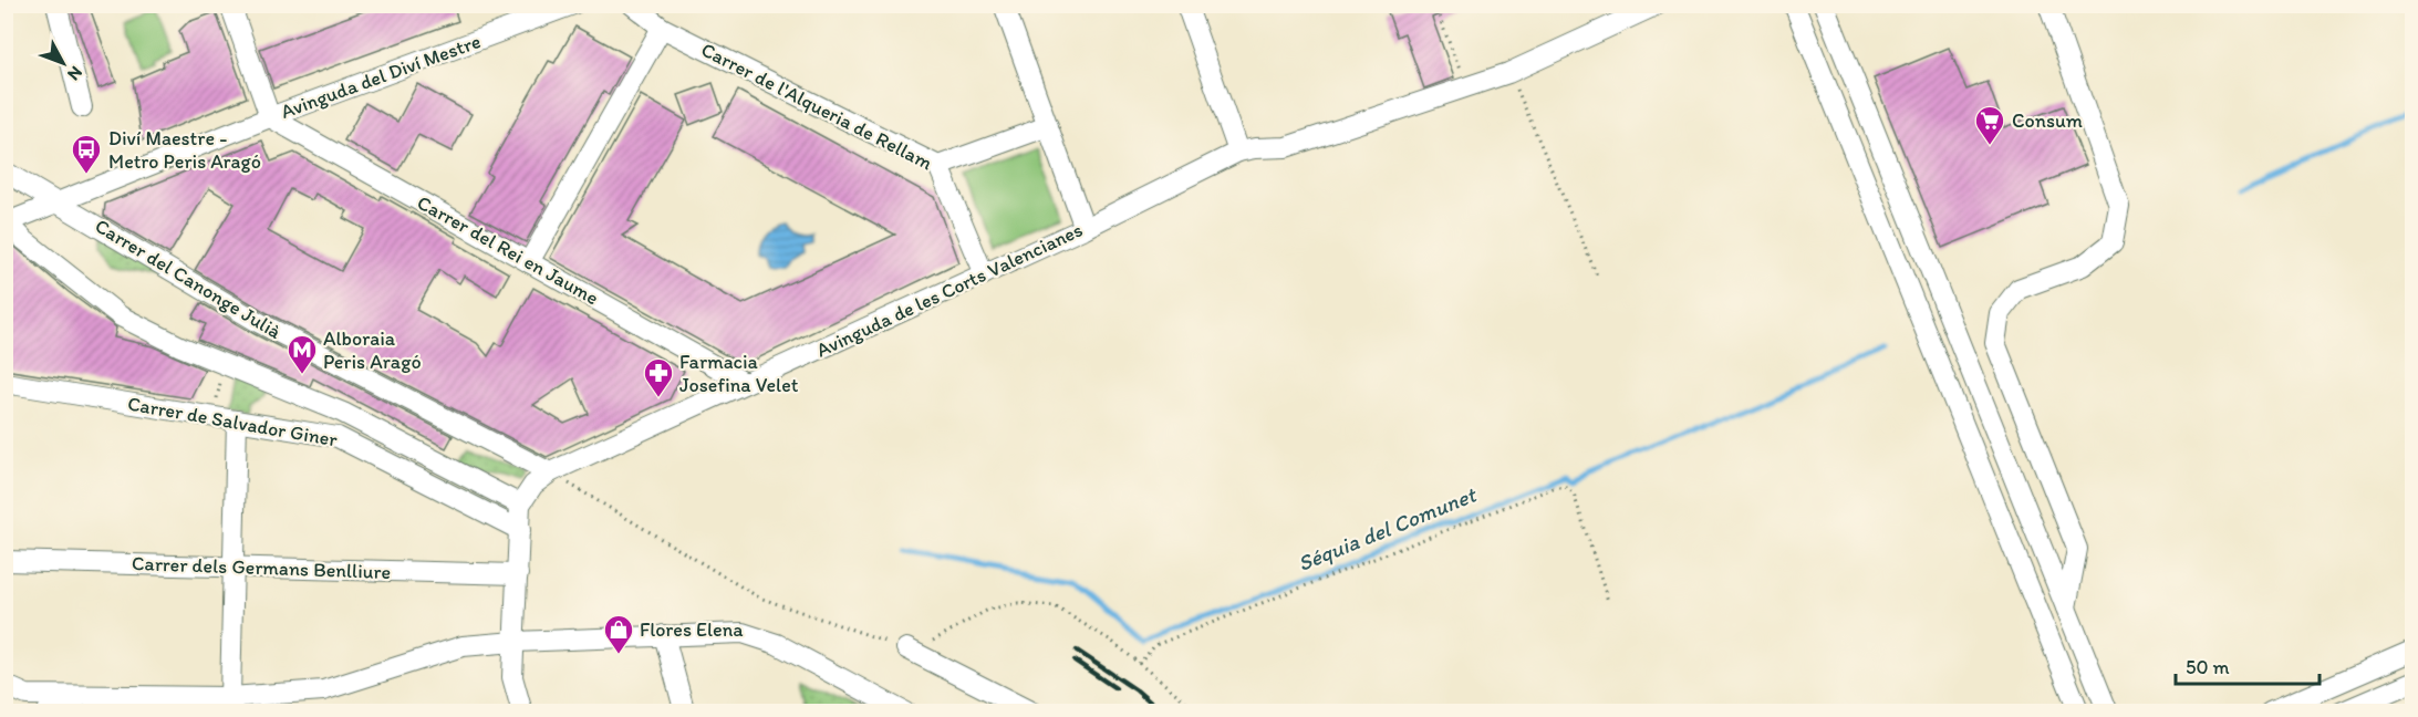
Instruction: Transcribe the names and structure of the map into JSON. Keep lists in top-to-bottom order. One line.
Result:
{"streets":{"street":["Avinguda del Diví Mestre","Carrer de l'Alqueria de Rellam","Carrer del Rei en Jaume","Carrer del Canonge Julià","Avinguda de les Corts Valencianes","Carrer de Salvador Giner","Carrer dels Germans Benlliure"]},"crossings":[["Avinguda del Diví Mestre","Carrer del Rei en Jaume"],["Avinguda del Diví Mestre","Carrer del Canonge Julià"],["Carrer de l'Alqueria de Rellam","Avinguda de les Corts Valencianes"],["Carrer del Rei en Jaume","Avinguda de les Corts Valencianes"],["Carrer del Canonge Julià","Avinguda de les Corts Valencianes"]],"water":["Séquia del Comunet"],"places":{"supermarket":["Consum"],"bus stop":["Diví Maestre - Metro Peris Aragó"],"metro station":["Alboraia Peris Aragó"],"pharmacy":["Farmacia Josefina Velet"],"shop":["Flores Elena"]},"scale_bar":"50 m","north":"bottom right"}
